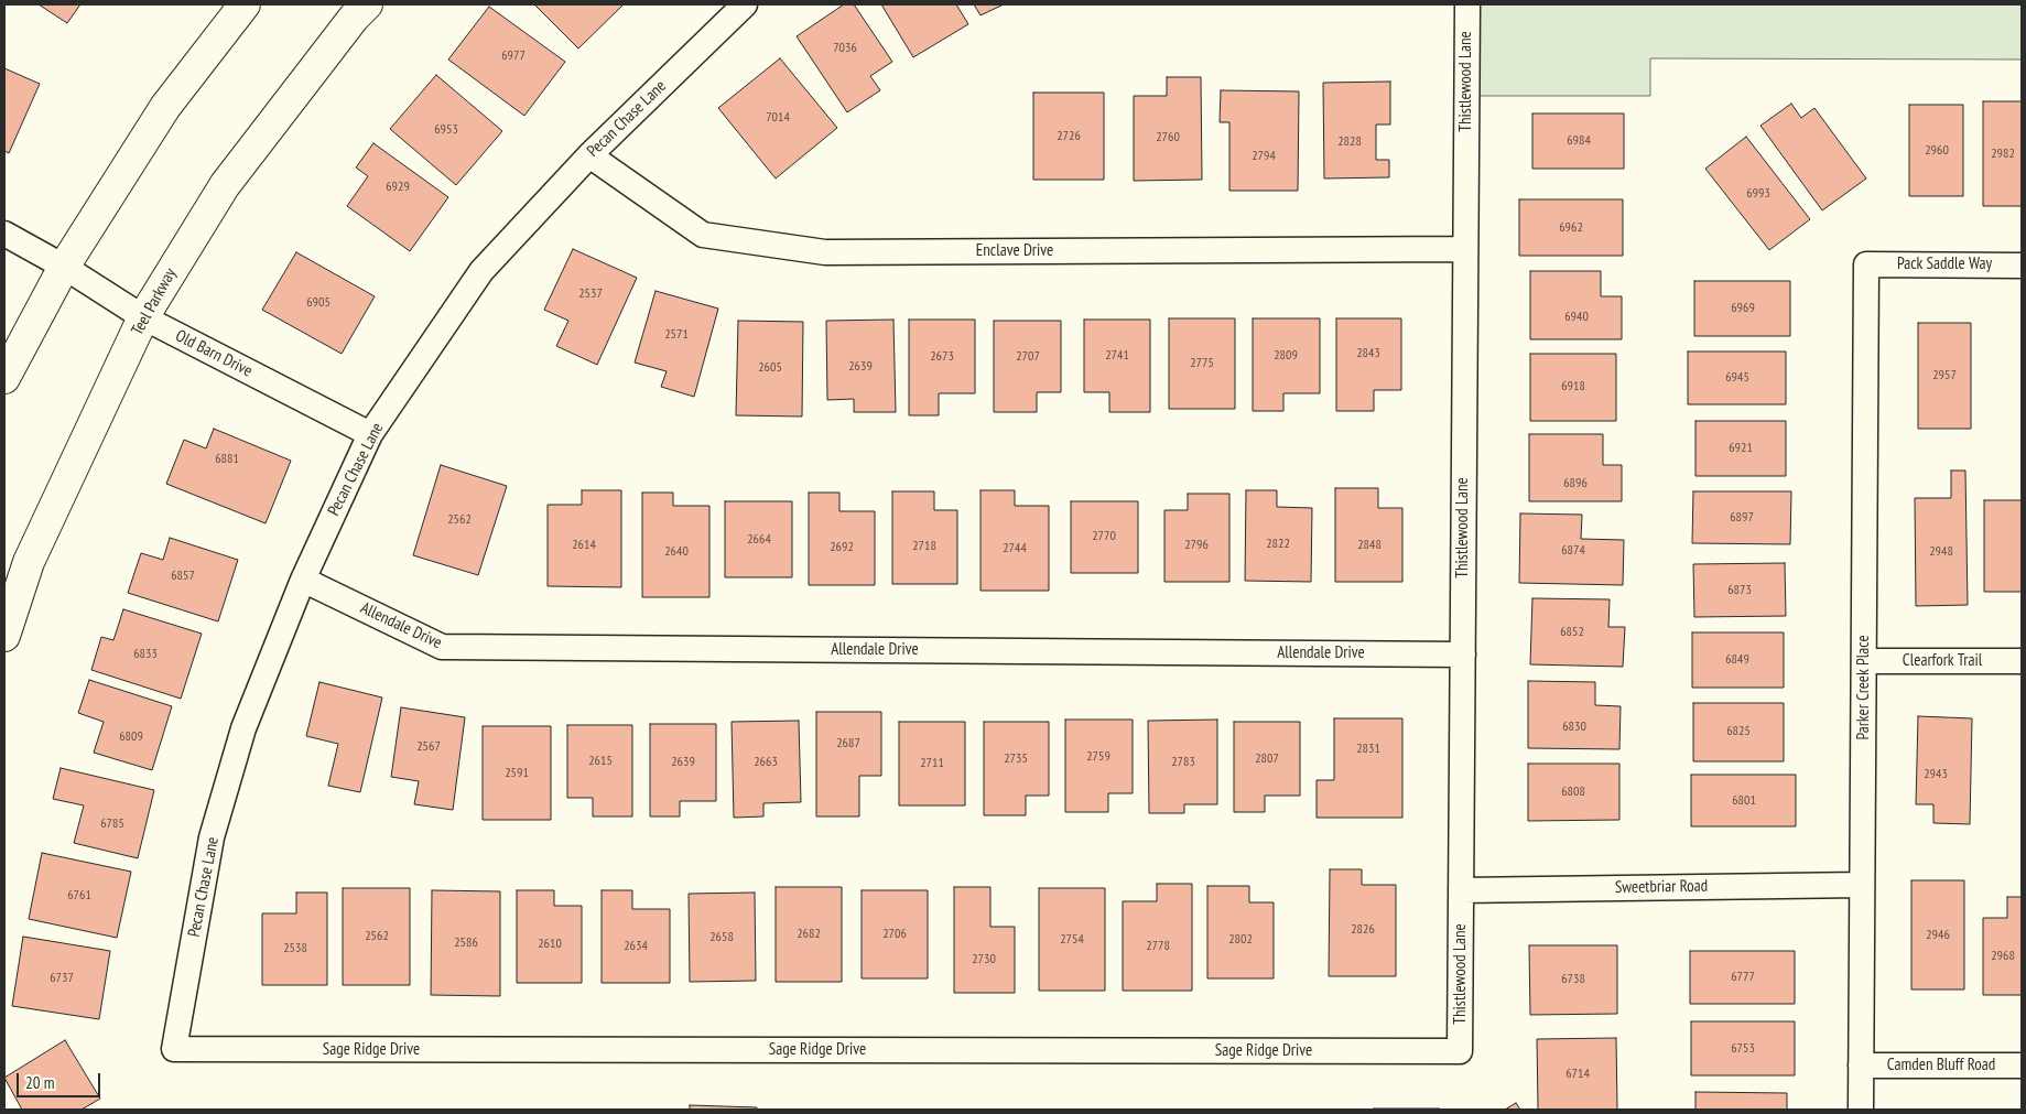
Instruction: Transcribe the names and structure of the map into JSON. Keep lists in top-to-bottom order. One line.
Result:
{"streets":{"main road":["Teel Parkway"],"street":["Thistlewood Lane","Pecan Chase Lane","Enclave Drive","Pack Saddle Way","Old Barn Drive","Allendale Drive","Clearfork Trail","Parker Creek Place","Sweetbriar Road","Sage Ridge Drive","Camden Bluff Road"]},"crossings":[["Thistlewood Lane","Enclave Drive"],["Thistlewood Lane","Allendale Drive"],["Thistlewood Lane","Sweetbriar Road"],["Thistlewood Lane","Sage Ridge Drive"],["Pecan Chase Lane","Enclave Drive"],["Pecan Chase Lane","Old Barn Drive"],["Pecan Chase Lane","Allendale Drive"],["Pecan Chase Lane","Sage Ridge Drive"],["Pack Saddle Way","Parker Creek Place"],["Teel Parkway","Old Barn Drive"],["Clearfork Trail","Parker Creek Place"],["Parker Creek Place","Sweetbriar Road"],["Parker Creek Place","Camden Bluff Road"]],"house_numbers":["7036","6977","7014","6953","2726","2760","6984","2828","2960","2982","2794","6929","6993","6962","2537","6905","6969","6940","2571","2843","2741","2809","2673","2707","2775","2639","2605","2957","6945","6918","6921","6881","6896","6897","2562","2770","2664","2822","2614","2796","2848","2718","2692","2744","6874","2640","2948","6857","6873","6852","6833","6849","6830","6825","6809","2687","2567","2831","2759","2735","2807","2615","2639","2663","2783","2711","2591","2943","6808","6801","6785","6761","2826","2682","2706","2946","2562","2658","2754","2802","2586","2610","2634","2778","2538","2968","2730","6777","6737","6738","6753","6714"],"scale_bar":"20 m"}
